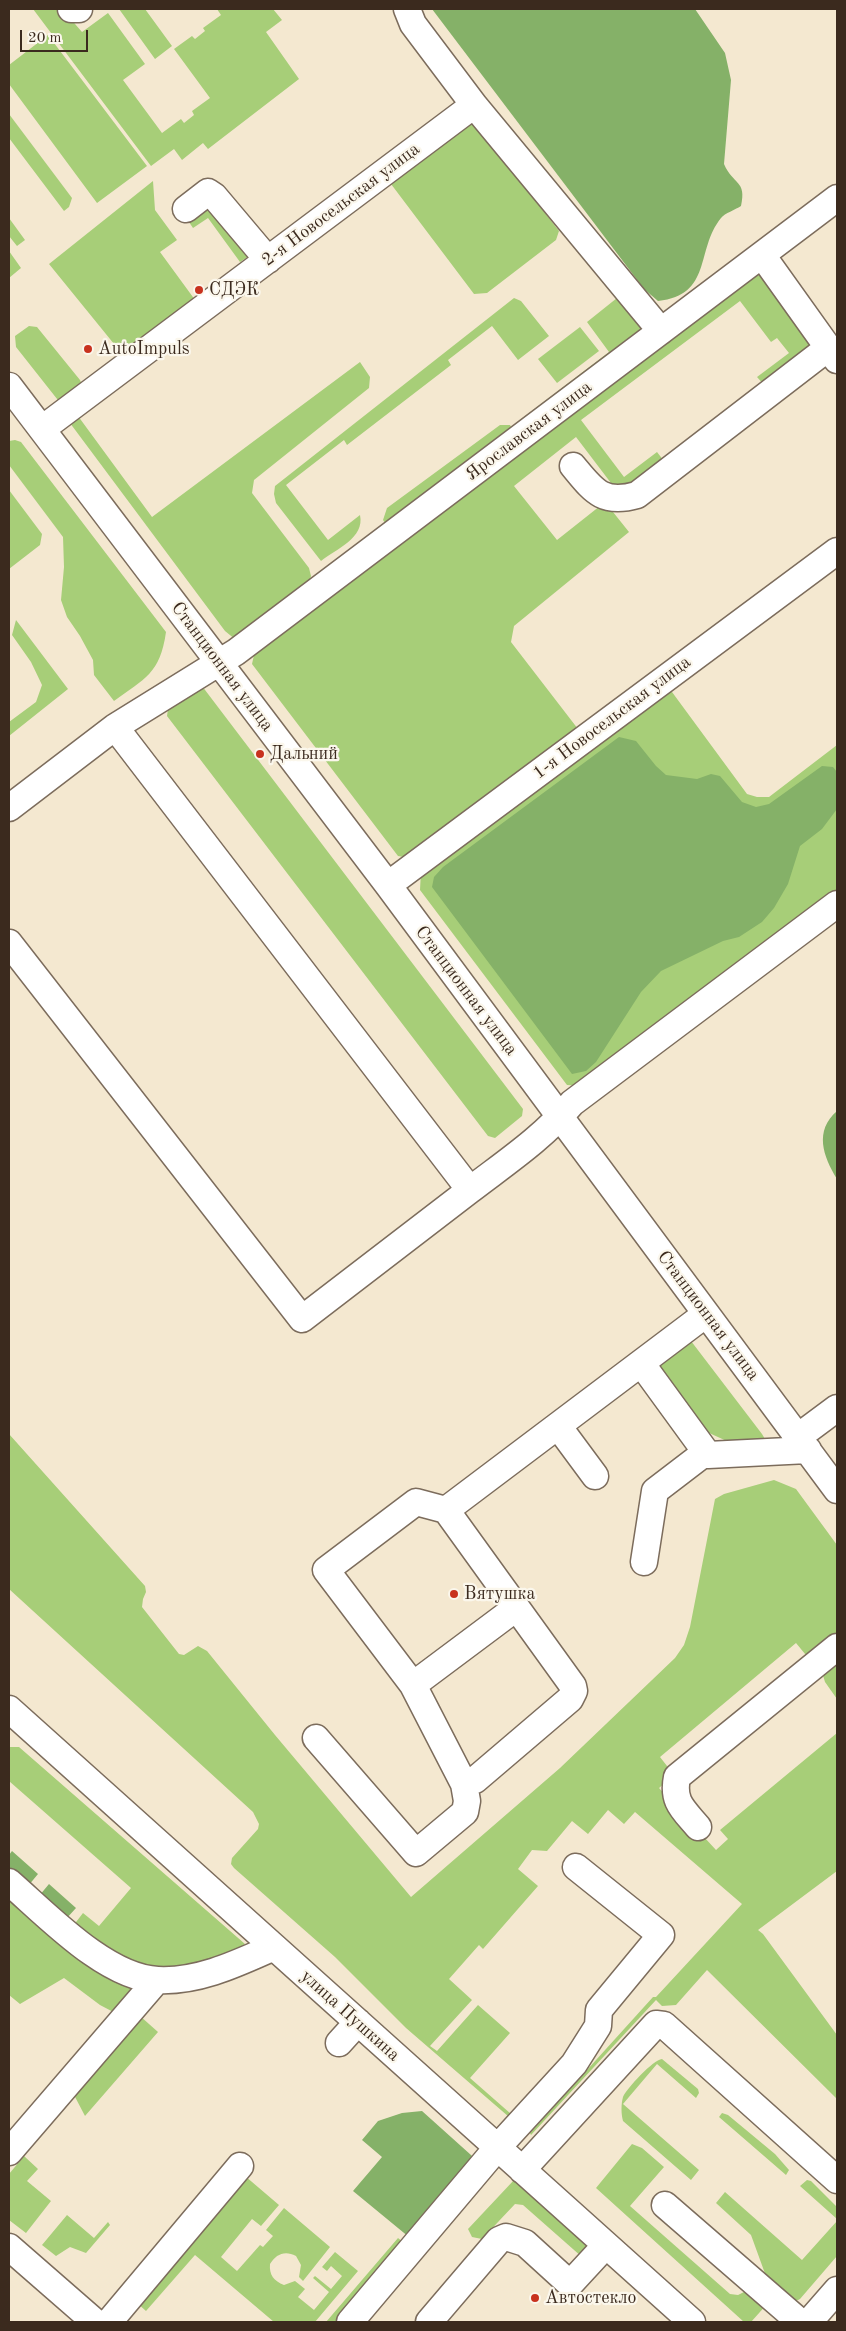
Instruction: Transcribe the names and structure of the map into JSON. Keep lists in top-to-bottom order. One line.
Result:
{"streets":{"street":["2-я Новосельская улица","Ярославская улица","Станционная улица","1-я Новосельская улица","улица Пушкина"]},"crossings":[["2-я Новосельская улица","Станционная улица"],["Ярославская улица","Станционная улица"],["Станционная улица","1-я Новосельская улица"]],"places":["СДЭК","AutoImpuls","Дальний","Вятушка","Автостекло"],"scale_bar":"20 m"}
